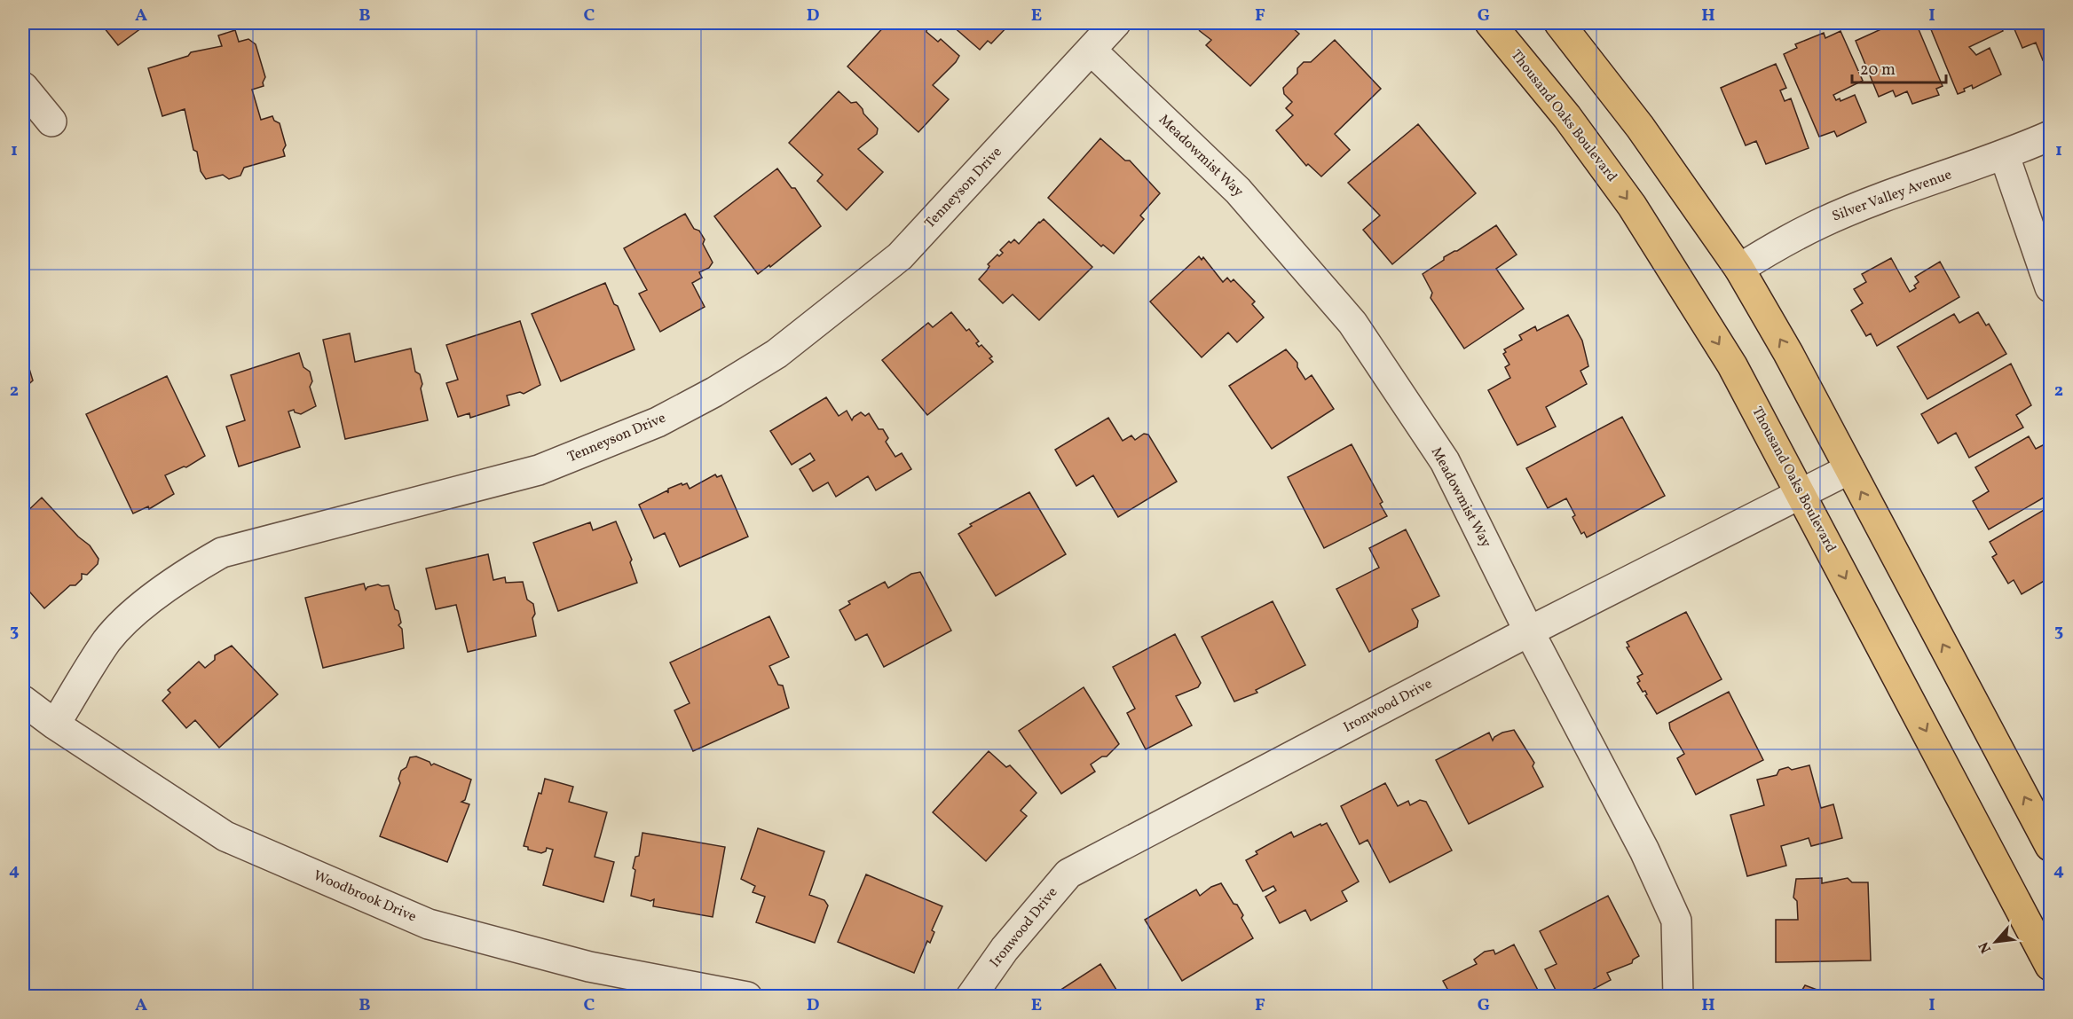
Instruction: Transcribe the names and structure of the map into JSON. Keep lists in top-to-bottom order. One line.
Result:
{"streets":{"main road":["Thousand Oaks Boulevard"],"street":["Meadowmist Way","Tenneyson Drive","Silver Valley Avenue","Ironwood Drive","Woodbrook Drive"]},"crossings":[["Thousand Oaks Boulevard","Ironwood Drive"],["Meadowmist Way","Tenneyson Drive"],["Meadowmist Way","Ironwood Drive"],["Tenneyson Drive","Woodbrook Drive"]],"scale_bar":"20 m","north":"bottom left","grid":{"columns":["A","B","C","D","E","F","G","H","I"],"rows":["1","2","3","4"]}}
